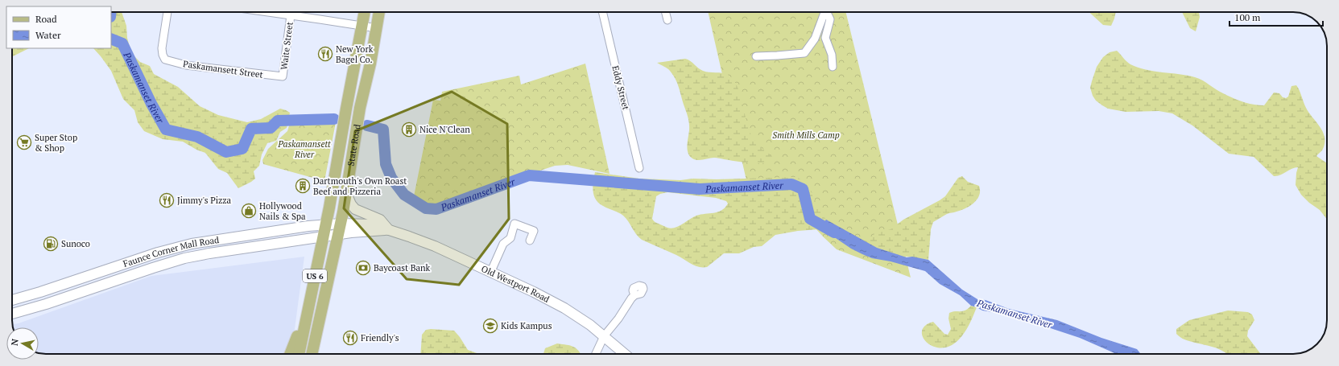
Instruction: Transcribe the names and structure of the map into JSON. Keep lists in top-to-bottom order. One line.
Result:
{"streets":{"main road":["State Road","Faunce Corner Mall Road","US 6","Old Westport Road"],"street":["Waite Street","Paskamansett Street","Eddy Street"]},"crossings":[["Waite Street","Paskamansett Street"],["State Road","Faunce Corner Mall Road"],["State Road","Old Westport Road"],["Faunce Corner Mall Road","Old Westport Road"]],"water":["Paskamanset River"],"parks":["Smith Mills Camp","Paskamansett River"],"places":{"restaurant":["New York Bagel Co.","Jimmy's Pizza","Friendly's"],"building":["Nice N'Clean","Dartmouth's Own Roast Beef and Pizzeria"],"supermarket":["Super Stop & Shop"],"shop":["Hollywood Nails & Spa"],"fuel station":["Sunoco"],"bank":["Baycoast Bank"],"school or university":["Kids Kampus"]},"legend":["Road","Water"],"scale_bar":"100 m","north":"left"}
